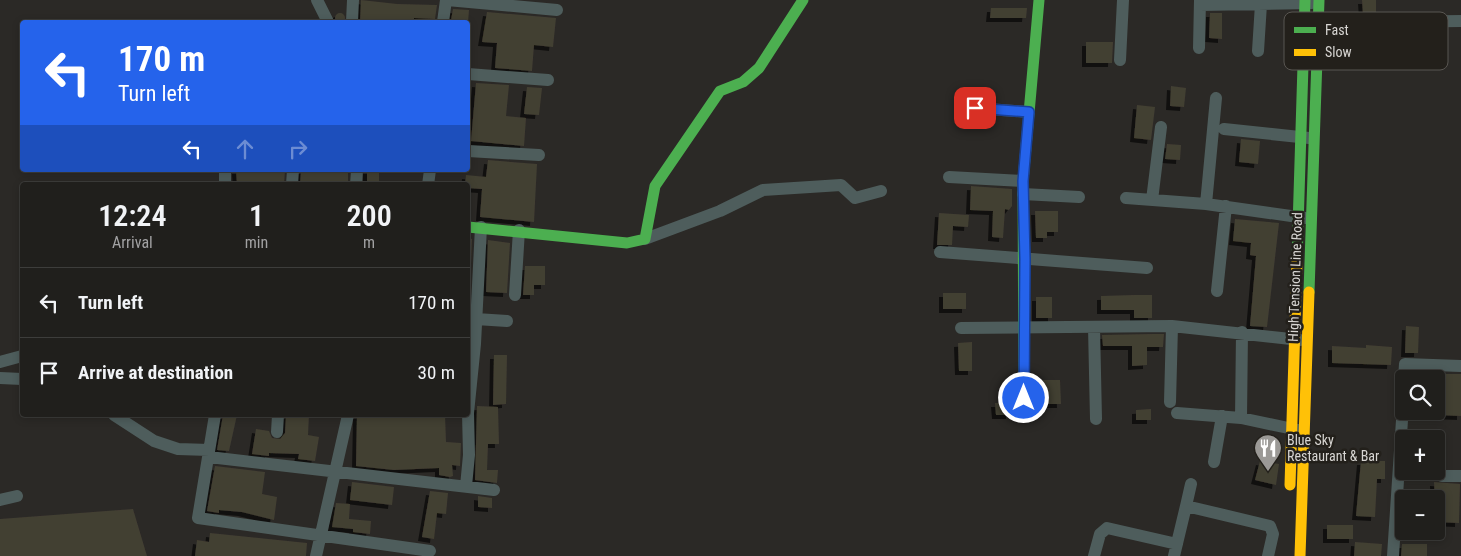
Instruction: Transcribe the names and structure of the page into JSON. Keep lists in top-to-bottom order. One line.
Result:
{"streets":{"main road":["High Tension Line Road"]},"places":{"restaurant":["Blue Sky Restaurant & Bar"]},"legend":["Fast","Slow"],"page":{"turn":["170 m","Turn left"],"eta":["12:24","Arrival","1","min","200","m"],"list":[{"name":"Turn left","value":"170 m"},{"name":"Arrive at destination","value":"30 m"}],"map_buttons":["+","−"]}}
